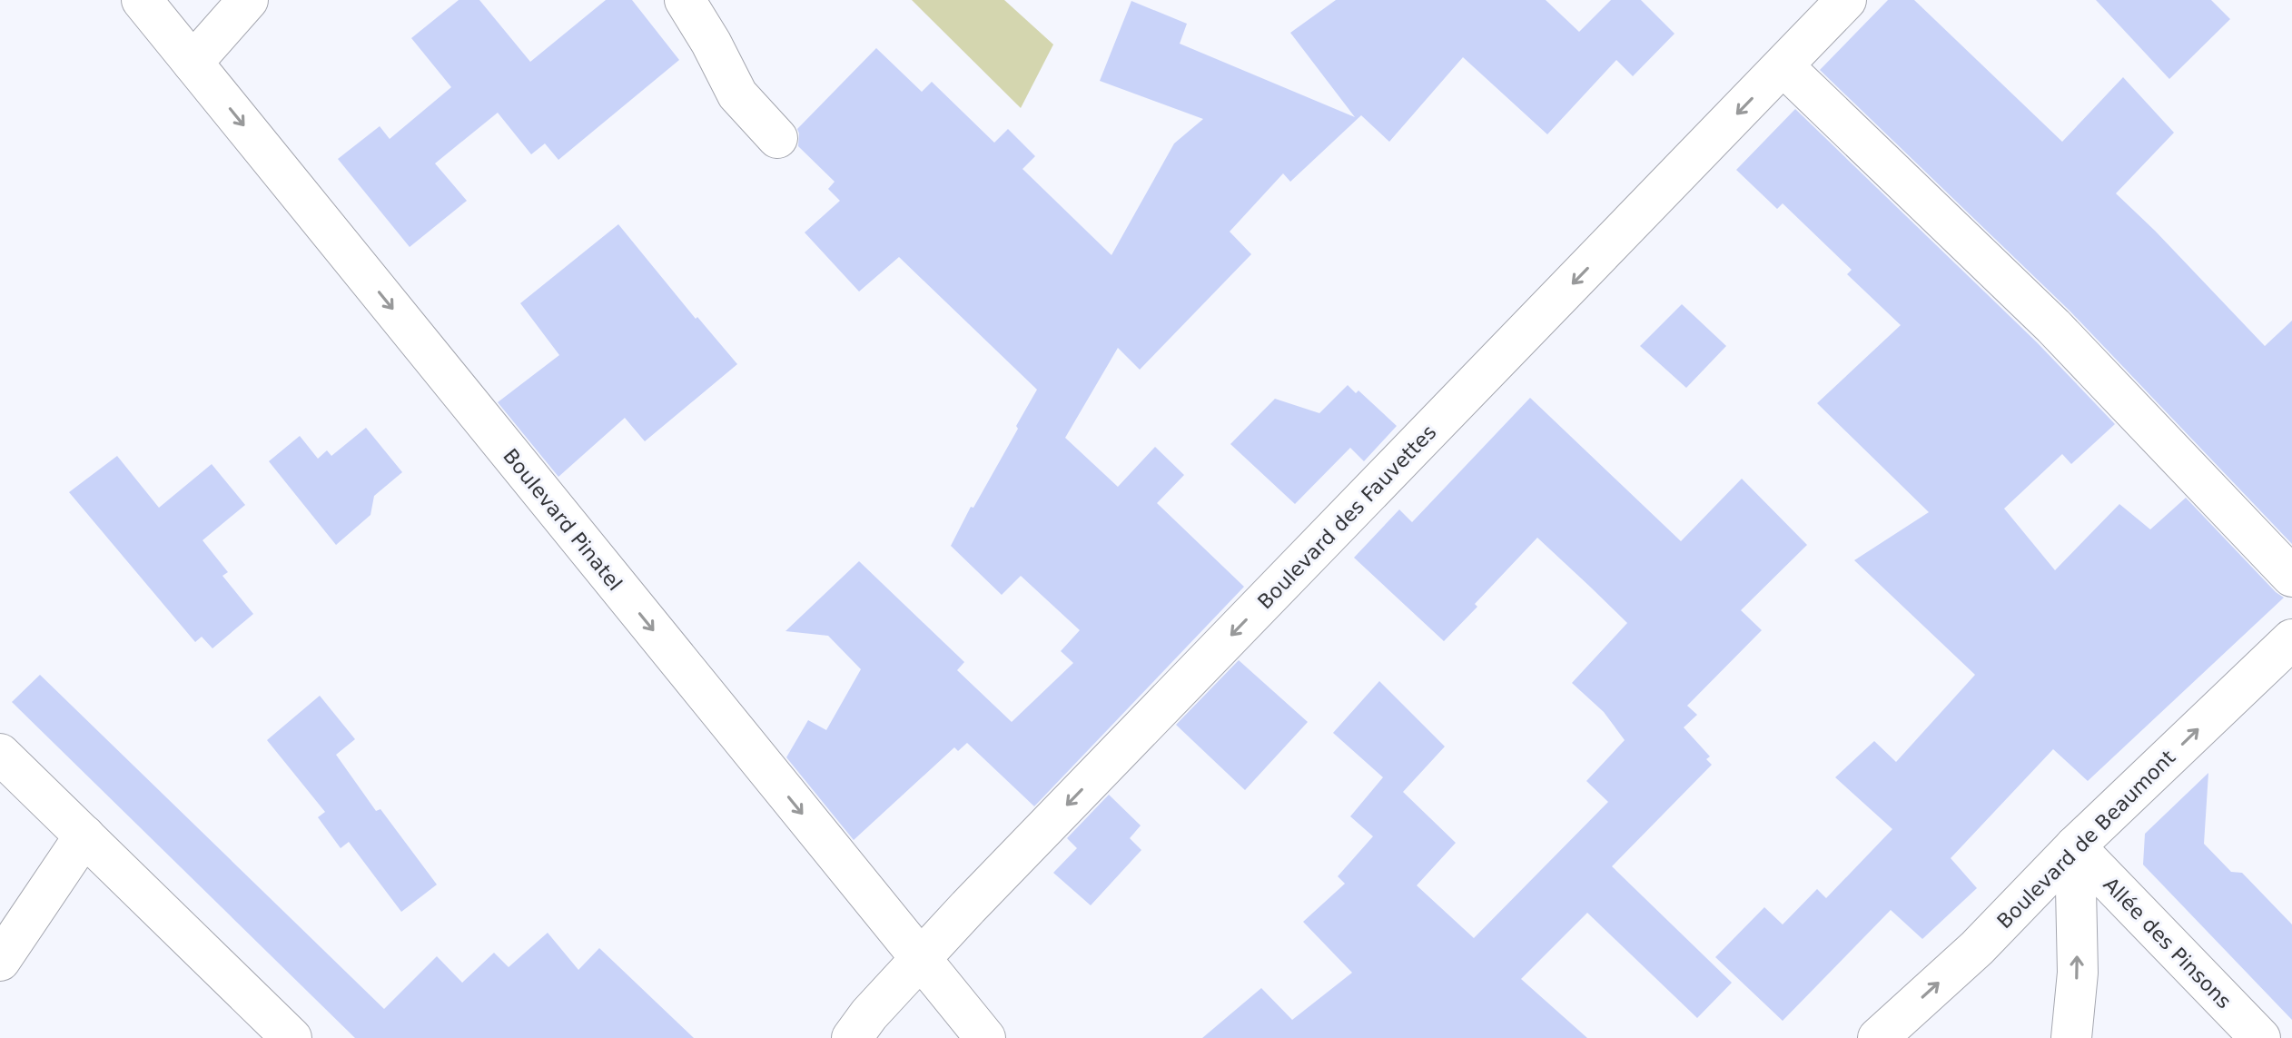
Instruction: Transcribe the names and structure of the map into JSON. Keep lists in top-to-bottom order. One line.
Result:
{"streets":{"street":["Boulevard des Fauvettes","Boulevard Pinatel","Boulevard de Beaumont","Allée des Pinsons"]},"crossings":[["Boulevard des Fauvettes","Boulevard Pinatel"],["Boulevard de Beaumont","Allée des Pinsons"]],"one_way":["Boulevard des Fauvettes","Boulevard Pinatel","Boulevard de Beaumont"]}
